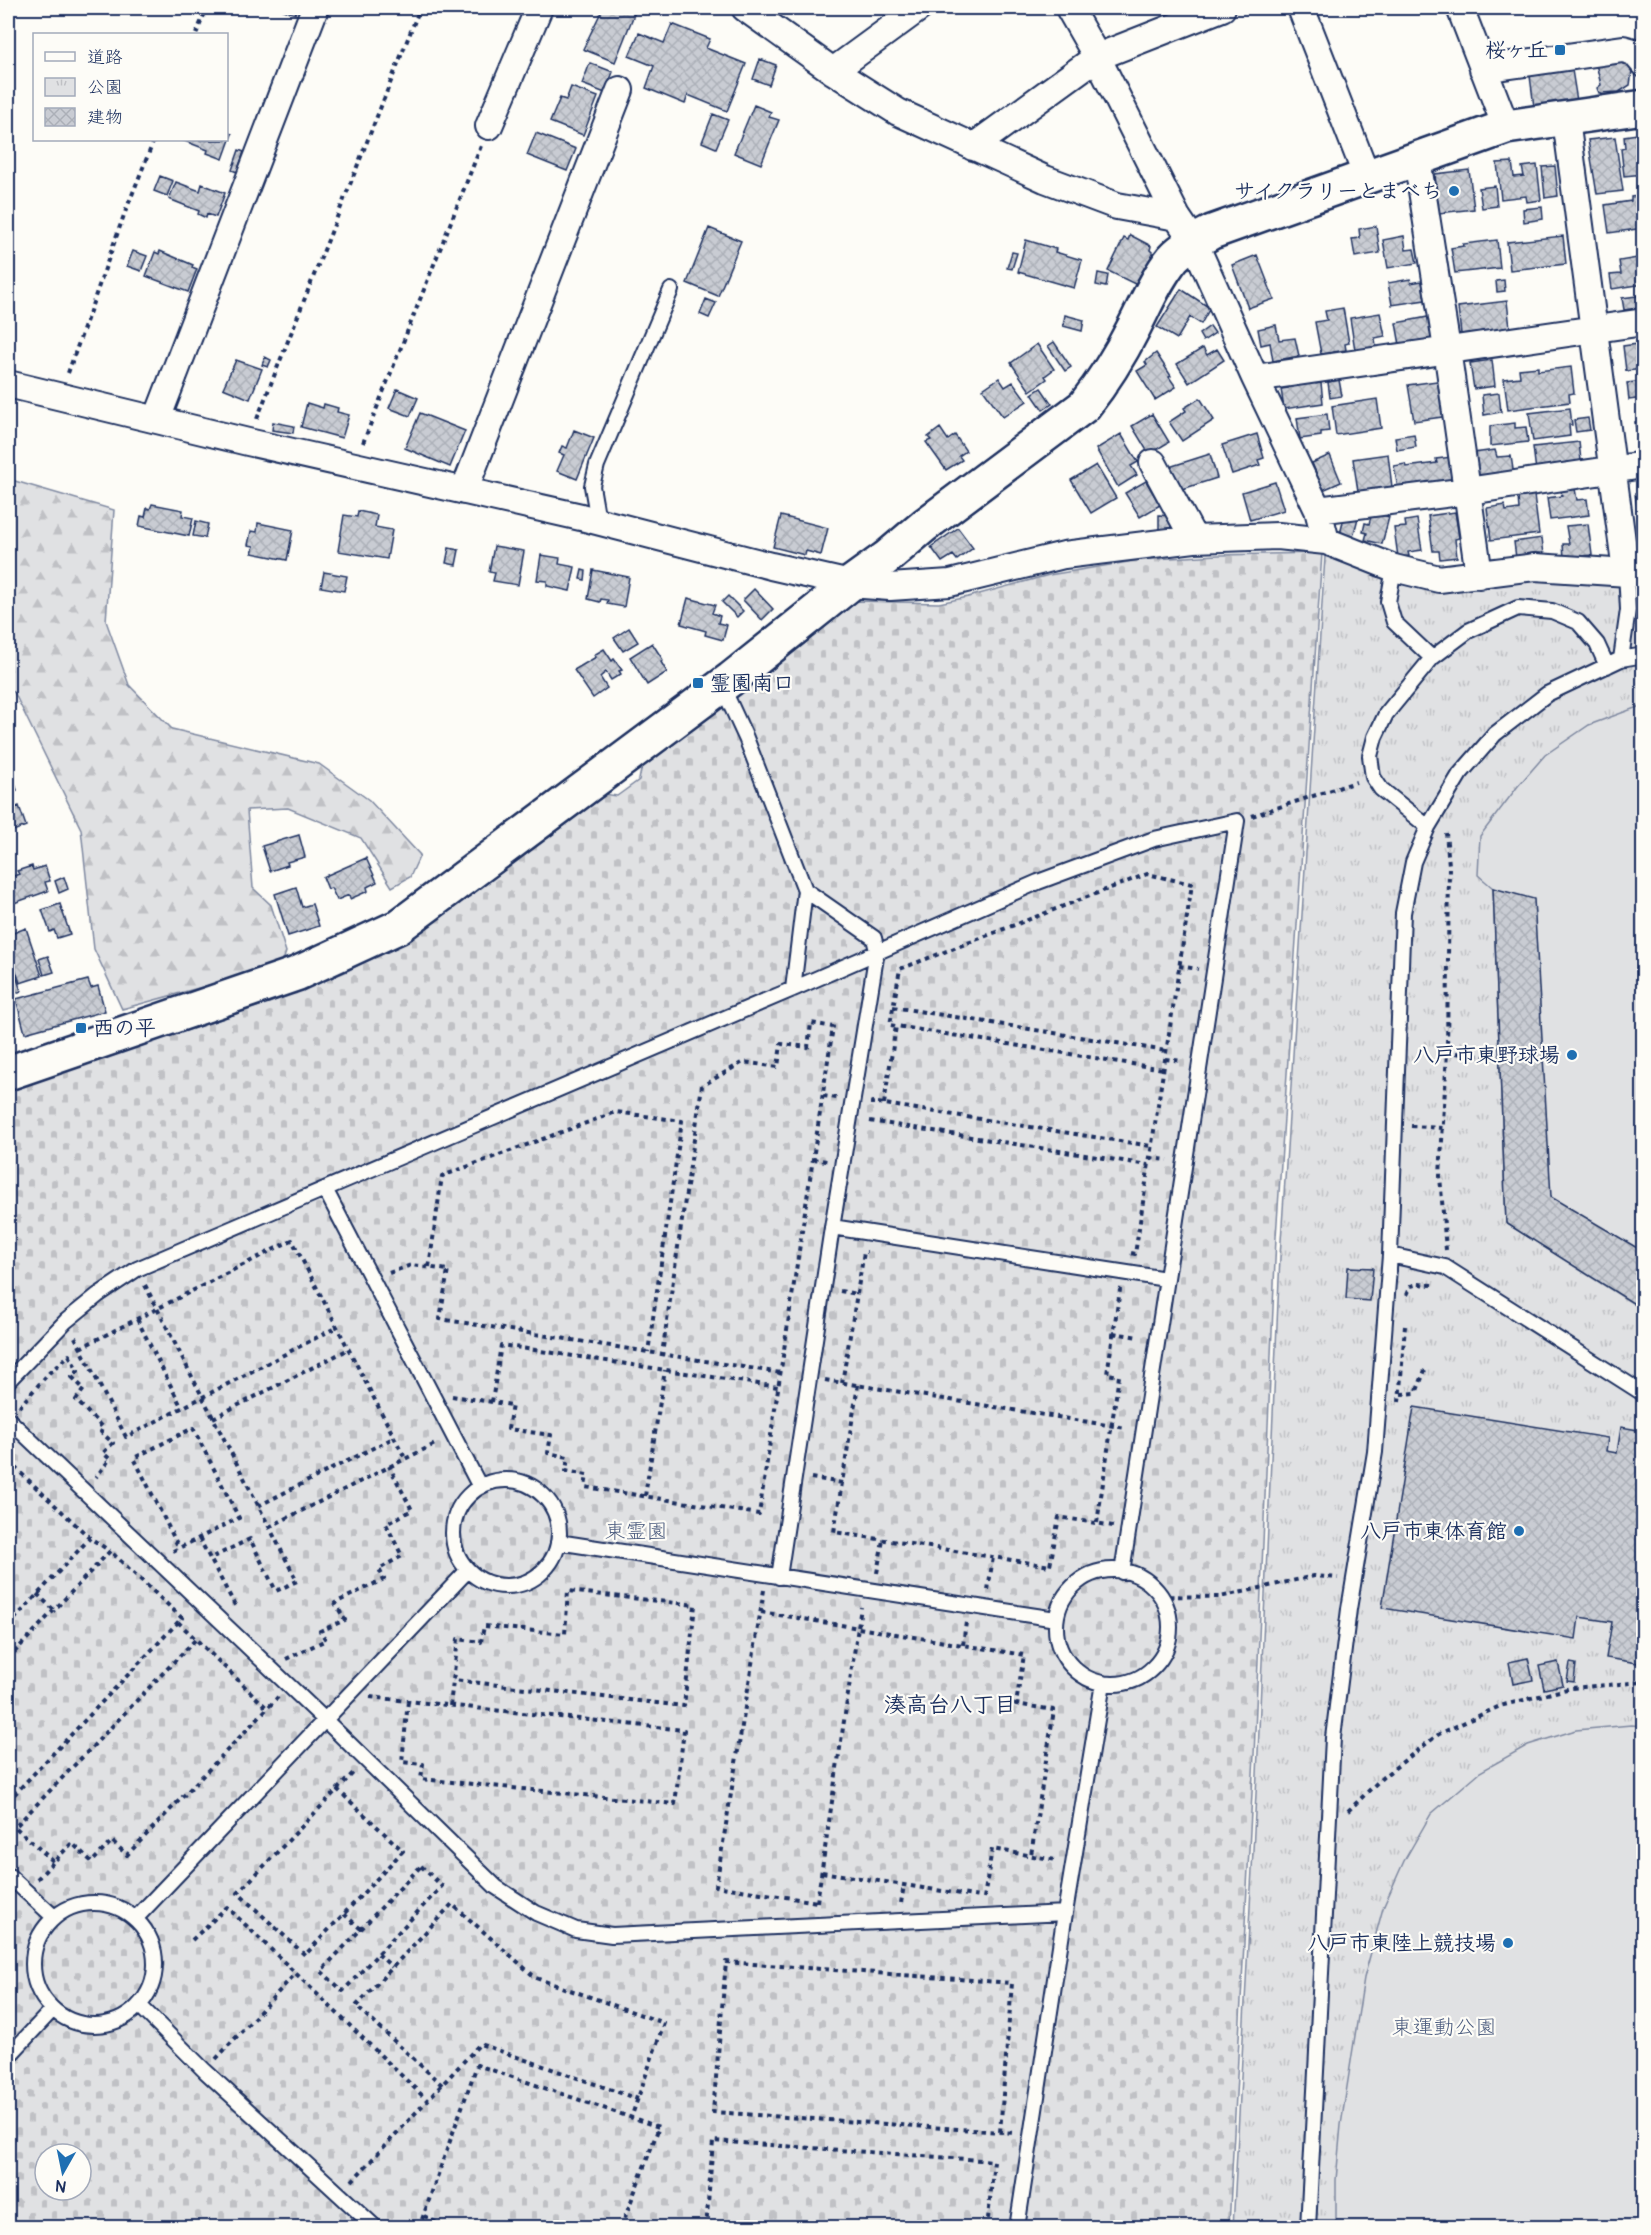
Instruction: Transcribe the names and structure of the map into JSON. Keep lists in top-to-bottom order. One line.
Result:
{"districts":["湊高台八丁目"],"parks":["東霊園","東運動公園"],"places":{"transit":["桜ヶ丘","霊園南口","西の平"],"other":["サイクラリーとまべち","八戸市東野球場","八戸市東体育館","八戸市東陸上競技場"]},"legend":["道路","公園","建物"],"north":"bottom"}
